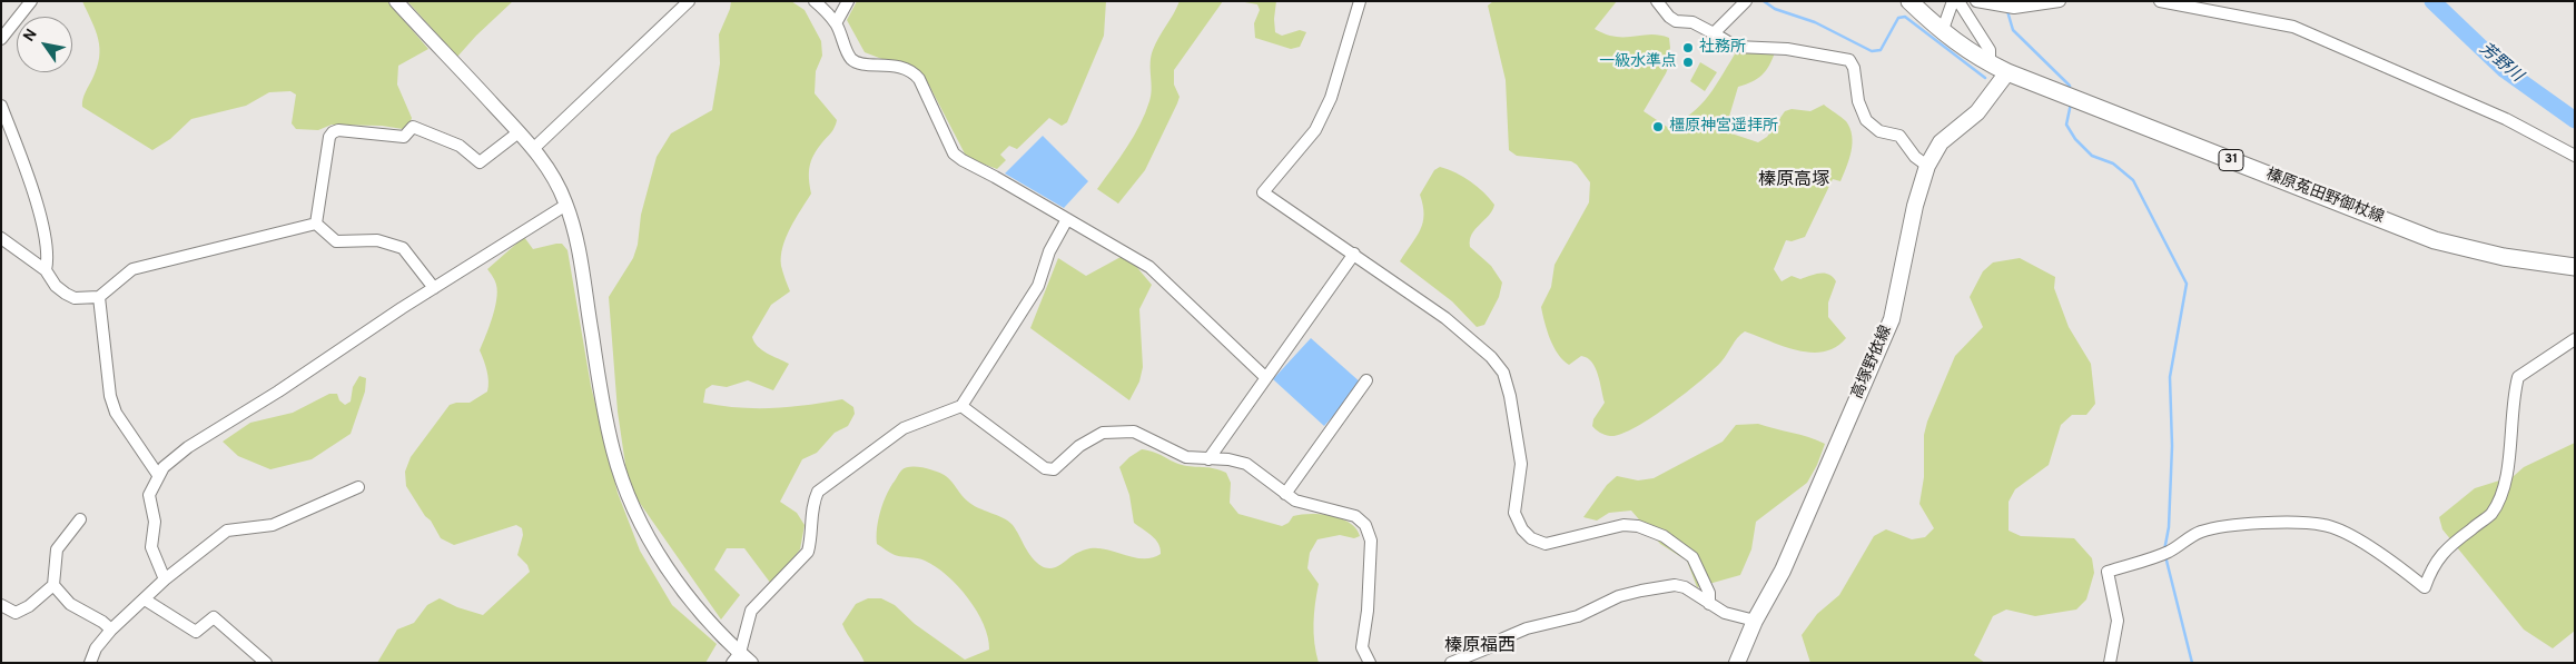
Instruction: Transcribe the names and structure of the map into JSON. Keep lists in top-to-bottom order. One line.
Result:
{"streets":{"main road":["31","榛原菟田野御杖線","高塚野依線"]},"crossings":[["榛原菟田野御杖線","高塚野依線"]],"districts":["榛原高塚","榛原福西"],"water":["芳野川"],"places":["社務所","一級水準点","橿原神宮遥拝所"],"north":"top left"}
